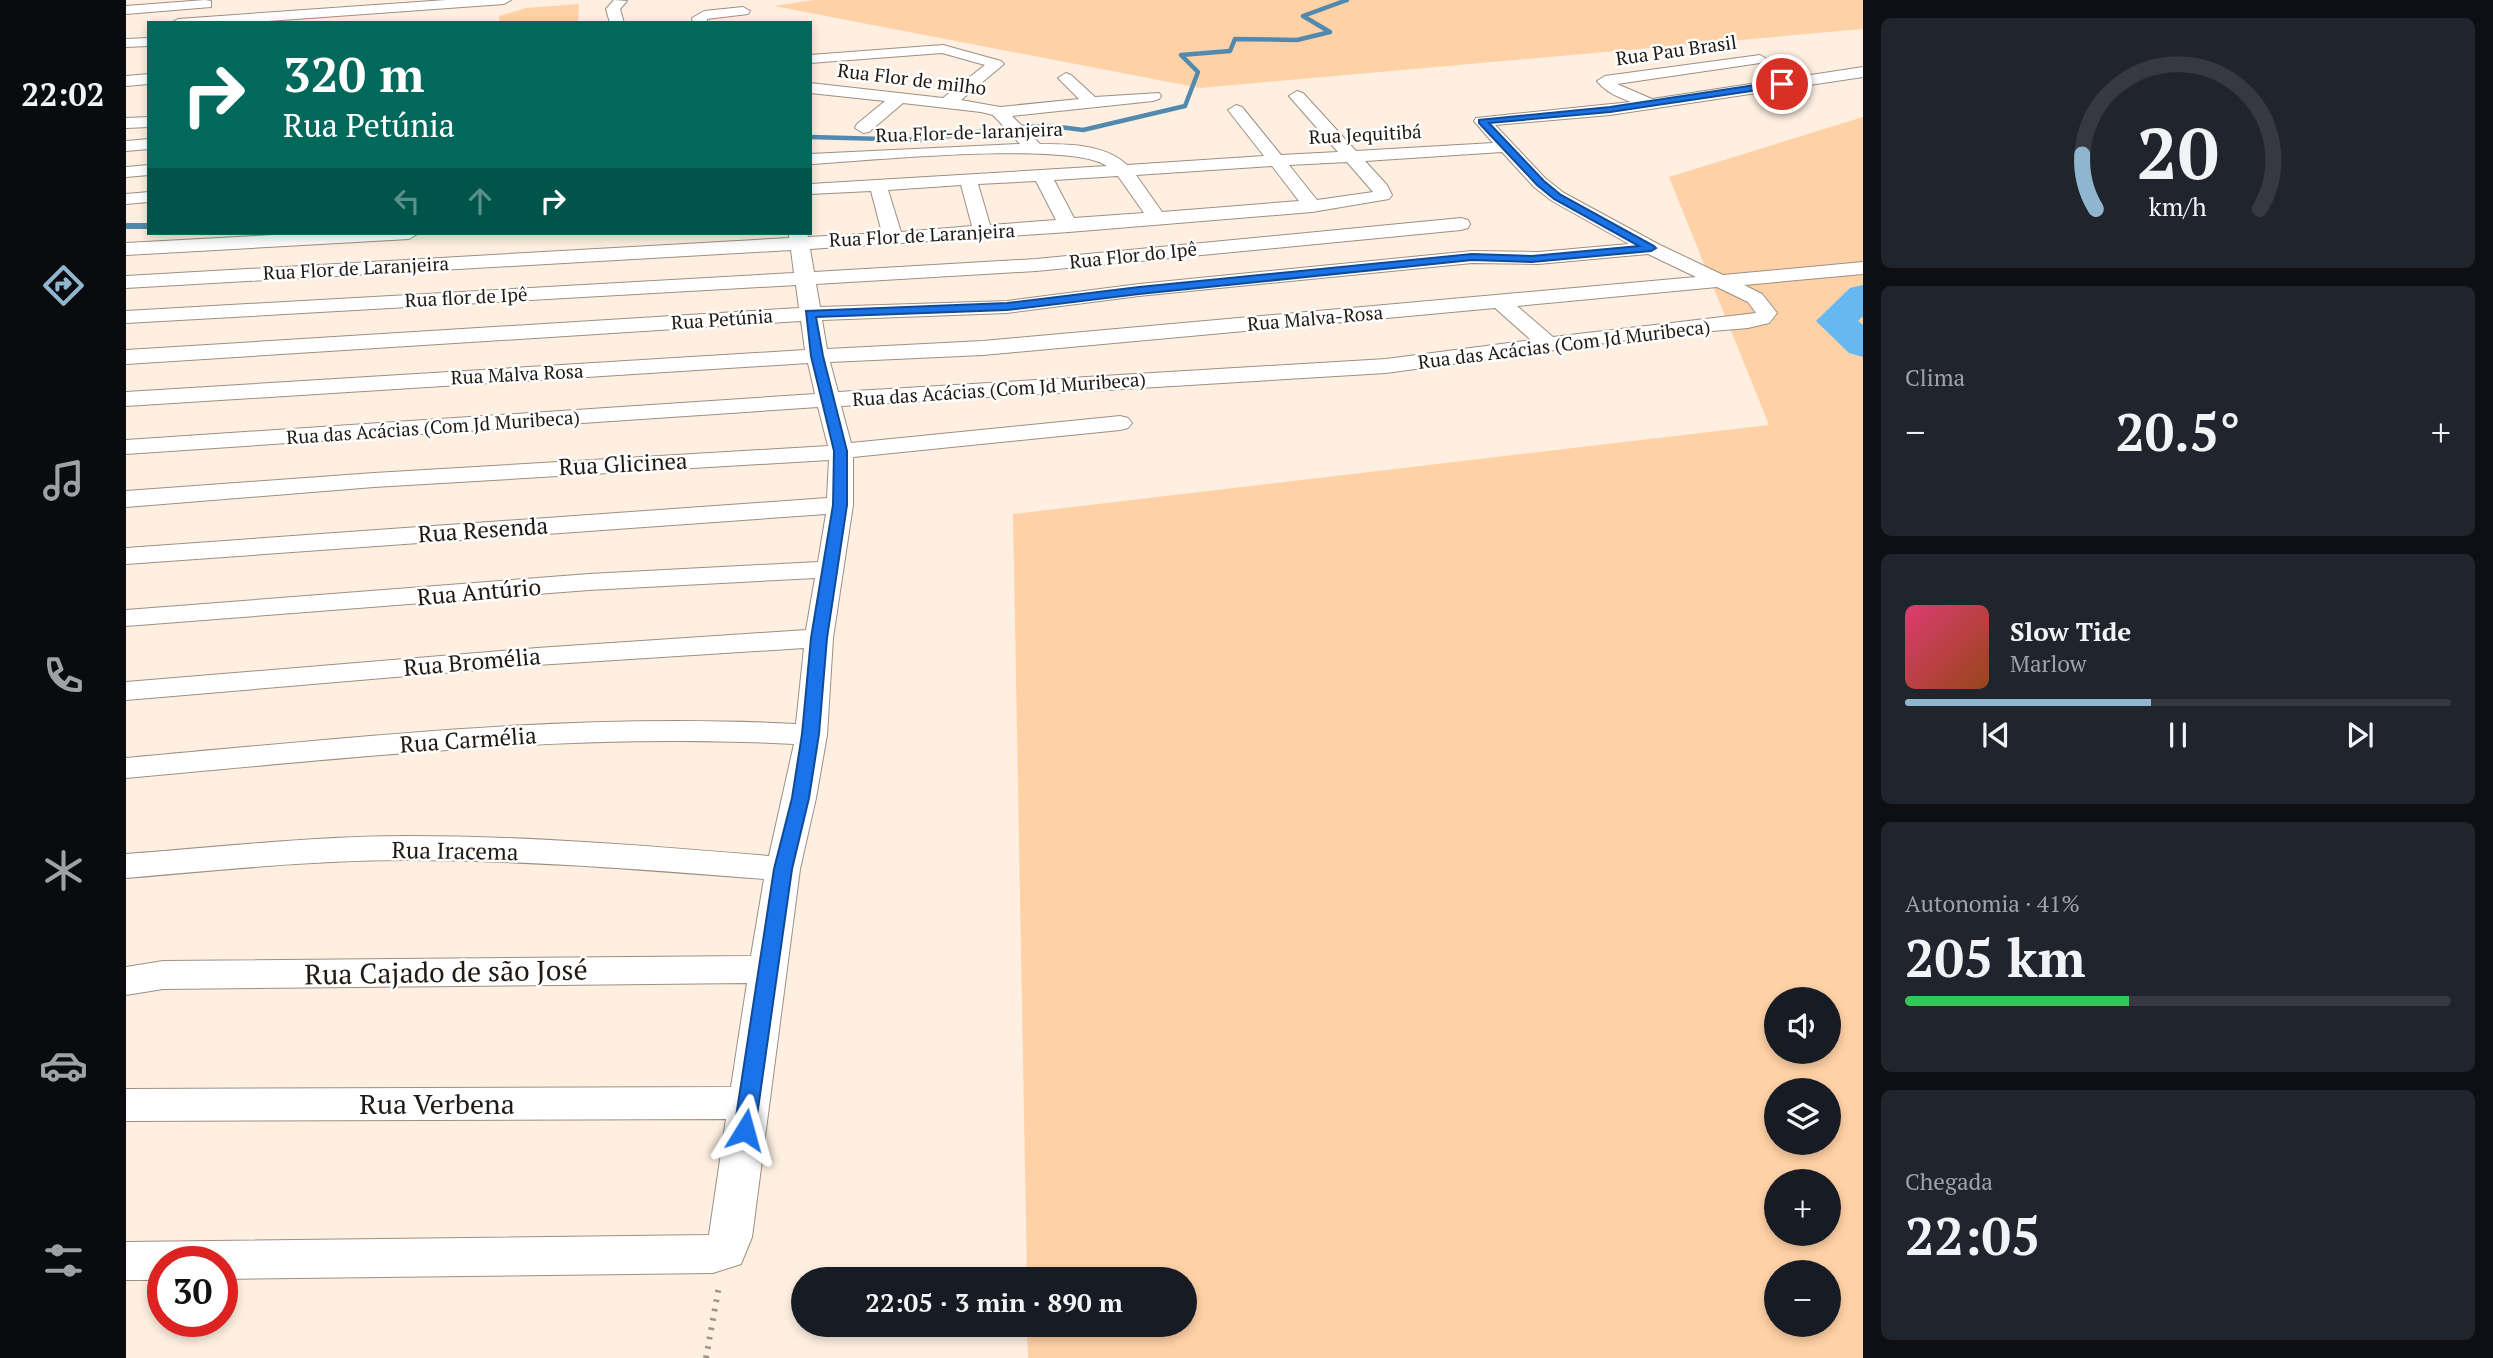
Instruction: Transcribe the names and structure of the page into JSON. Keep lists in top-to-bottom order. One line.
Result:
{"streets":{"street":["Rua Pau Brasil","Rua Flor de milho","Rua Flor-de-laranjeira","Rua Jequitibá","Rua Flor de Laranjeira","Rua Flor do Ipê","Rua flor de Ipê","Rua Malva-Rosa","Rua Petúnia","Rua das Acácias (Com Jd Muribeca)","Rua Malva Rosa","Rua Glicinea","Rua Resenda","Rua Antúrio","Rua Bromélia","Rua Carmélia","Rua Iracema","Rua Cajado de são José","Rua Verbena"]},"crossings":[["Rua Flor de milho","Rua Flor-de-laranjeira"],["Rua Flor-de-laranjeira","Rua Jequitibá"],["Rua Jequitibá","Rua Flor de Laranjeira"],["Rua Flor do Ipê","Rua flor de Ipê"],["Rua Malva-Rosa","Rua das Acácias (Com Jd Muribeca)"],["Rua Malva-Rosa","Rua Malva Rosa"]],"page":{"tabs":"22:02","turn":["320 m","Rua Petúnia"],"tile":["Clima",["Autonomia · 41%","205 km"],["Chegada","22:05"]],"heat":["−","20.5°","+"],"song":["Slow Tide","Marlow"],"map_buttons":["+","−"],"limit":"30","trip":"22:05 · 3 min · 890 m","gauge":["20","km/h"]}}
